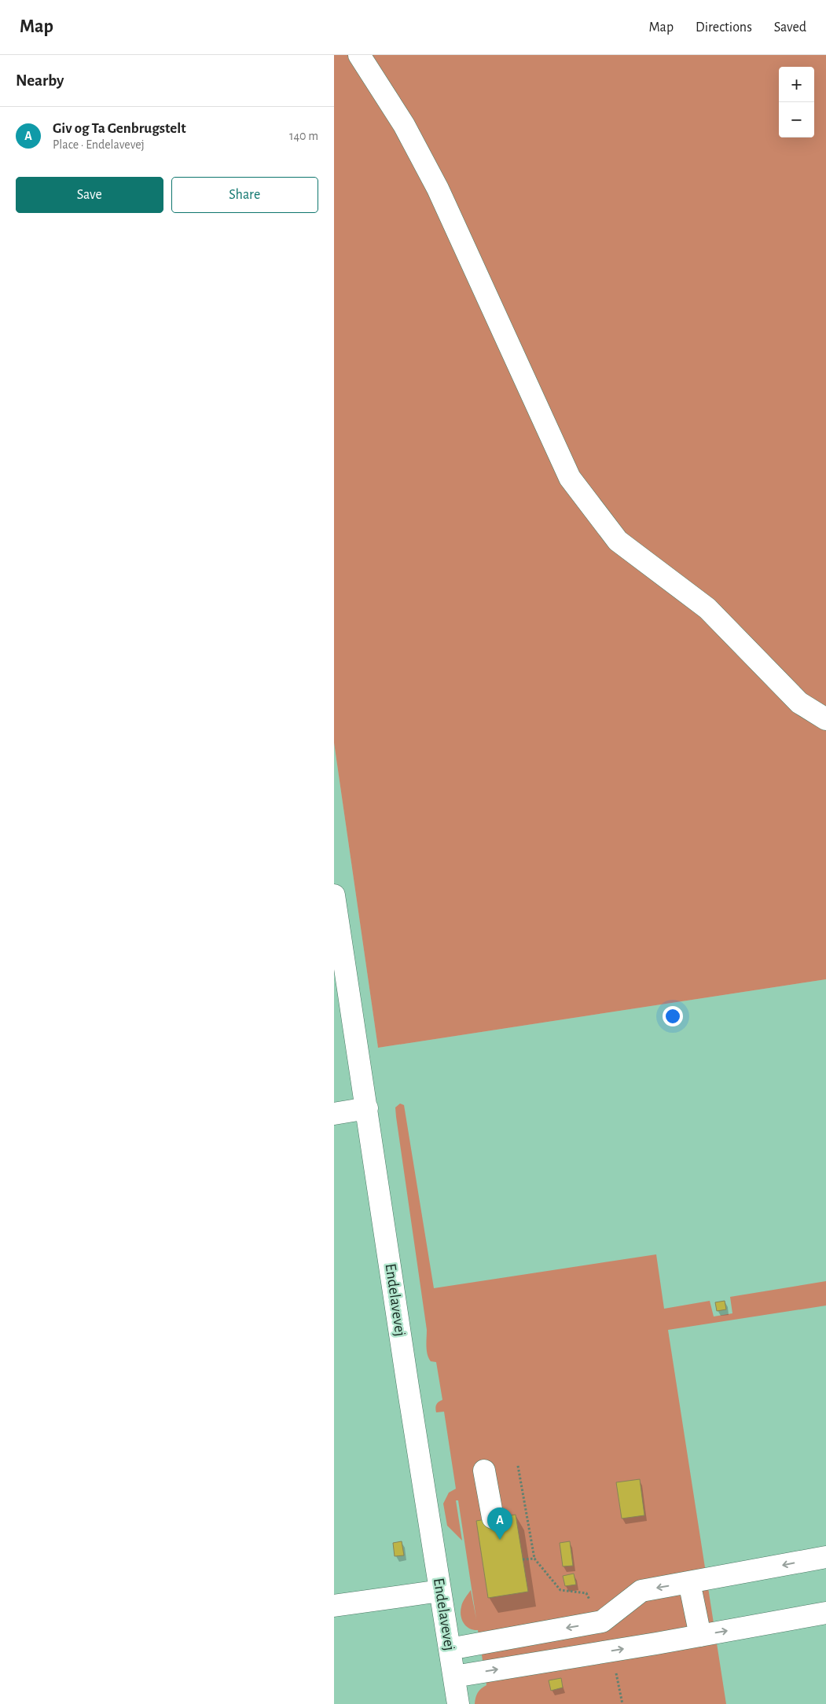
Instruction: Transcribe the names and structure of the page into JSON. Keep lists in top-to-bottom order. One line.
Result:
{"streets":{"street":["Endelavevej"]},"page":{"header":"Map","nav":["Map","Directions","Saved"],"heading":"Nearby","map_buttons":["+","−"],"list":[{"mark":"A","name":"Giv og Ta Genbrugstelt","note":"Place · Endelavevej","value":"140 m"}],"buttons":["Save","Share"],"pins":"A"}}
